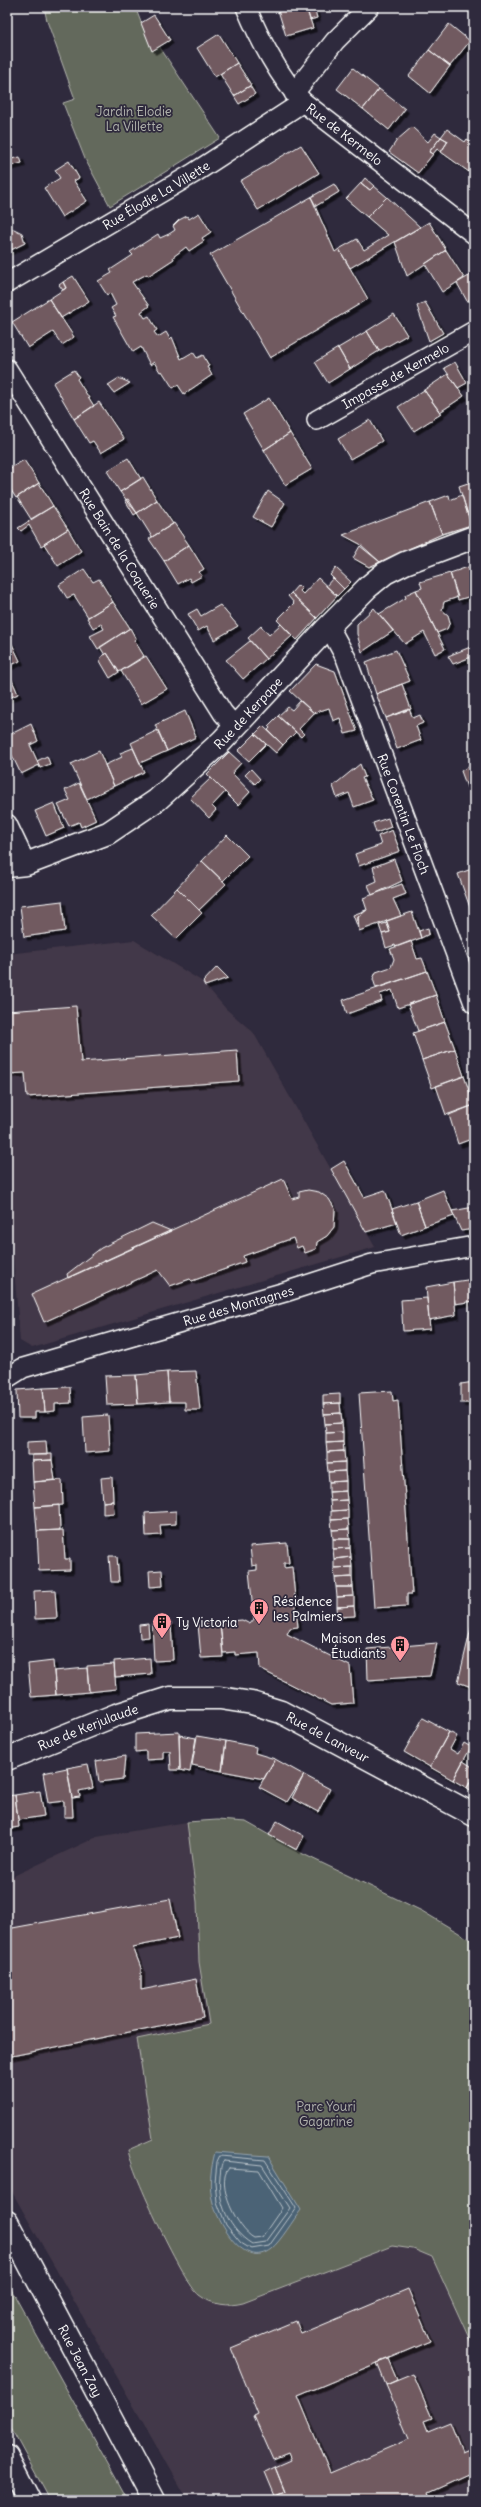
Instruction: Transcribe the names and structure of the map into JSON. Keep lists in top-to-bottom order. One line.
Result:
{"streets":{"street":["Rue de Kermelo","Rue Élodie La Villette","Impasse de Kermelo","Rue Bain de la Coquerie","Rue de Kerpape","Rue Corentin Le Floch","Rue des Montagnes","Rue de Kerjulaude","Rue de Lanveur","Rue Jean Zay"]},"crossings":[["Rue de Kermelo","Rue Élodie La Villette"],["Rue Bain de la Coquerie","Rue de Kerpape"],["Rue de Kerpape","Rue Corentin Le Floch"],["Rue de Kerjulaude","Rue de Lanveur"]],"parks":["Jardin Elodie La Villette","Parc Youri Gagarine"],"places":{"building":["Résidence les Palmiers","Ty Victoria","Maison des Étudiants"]}}
